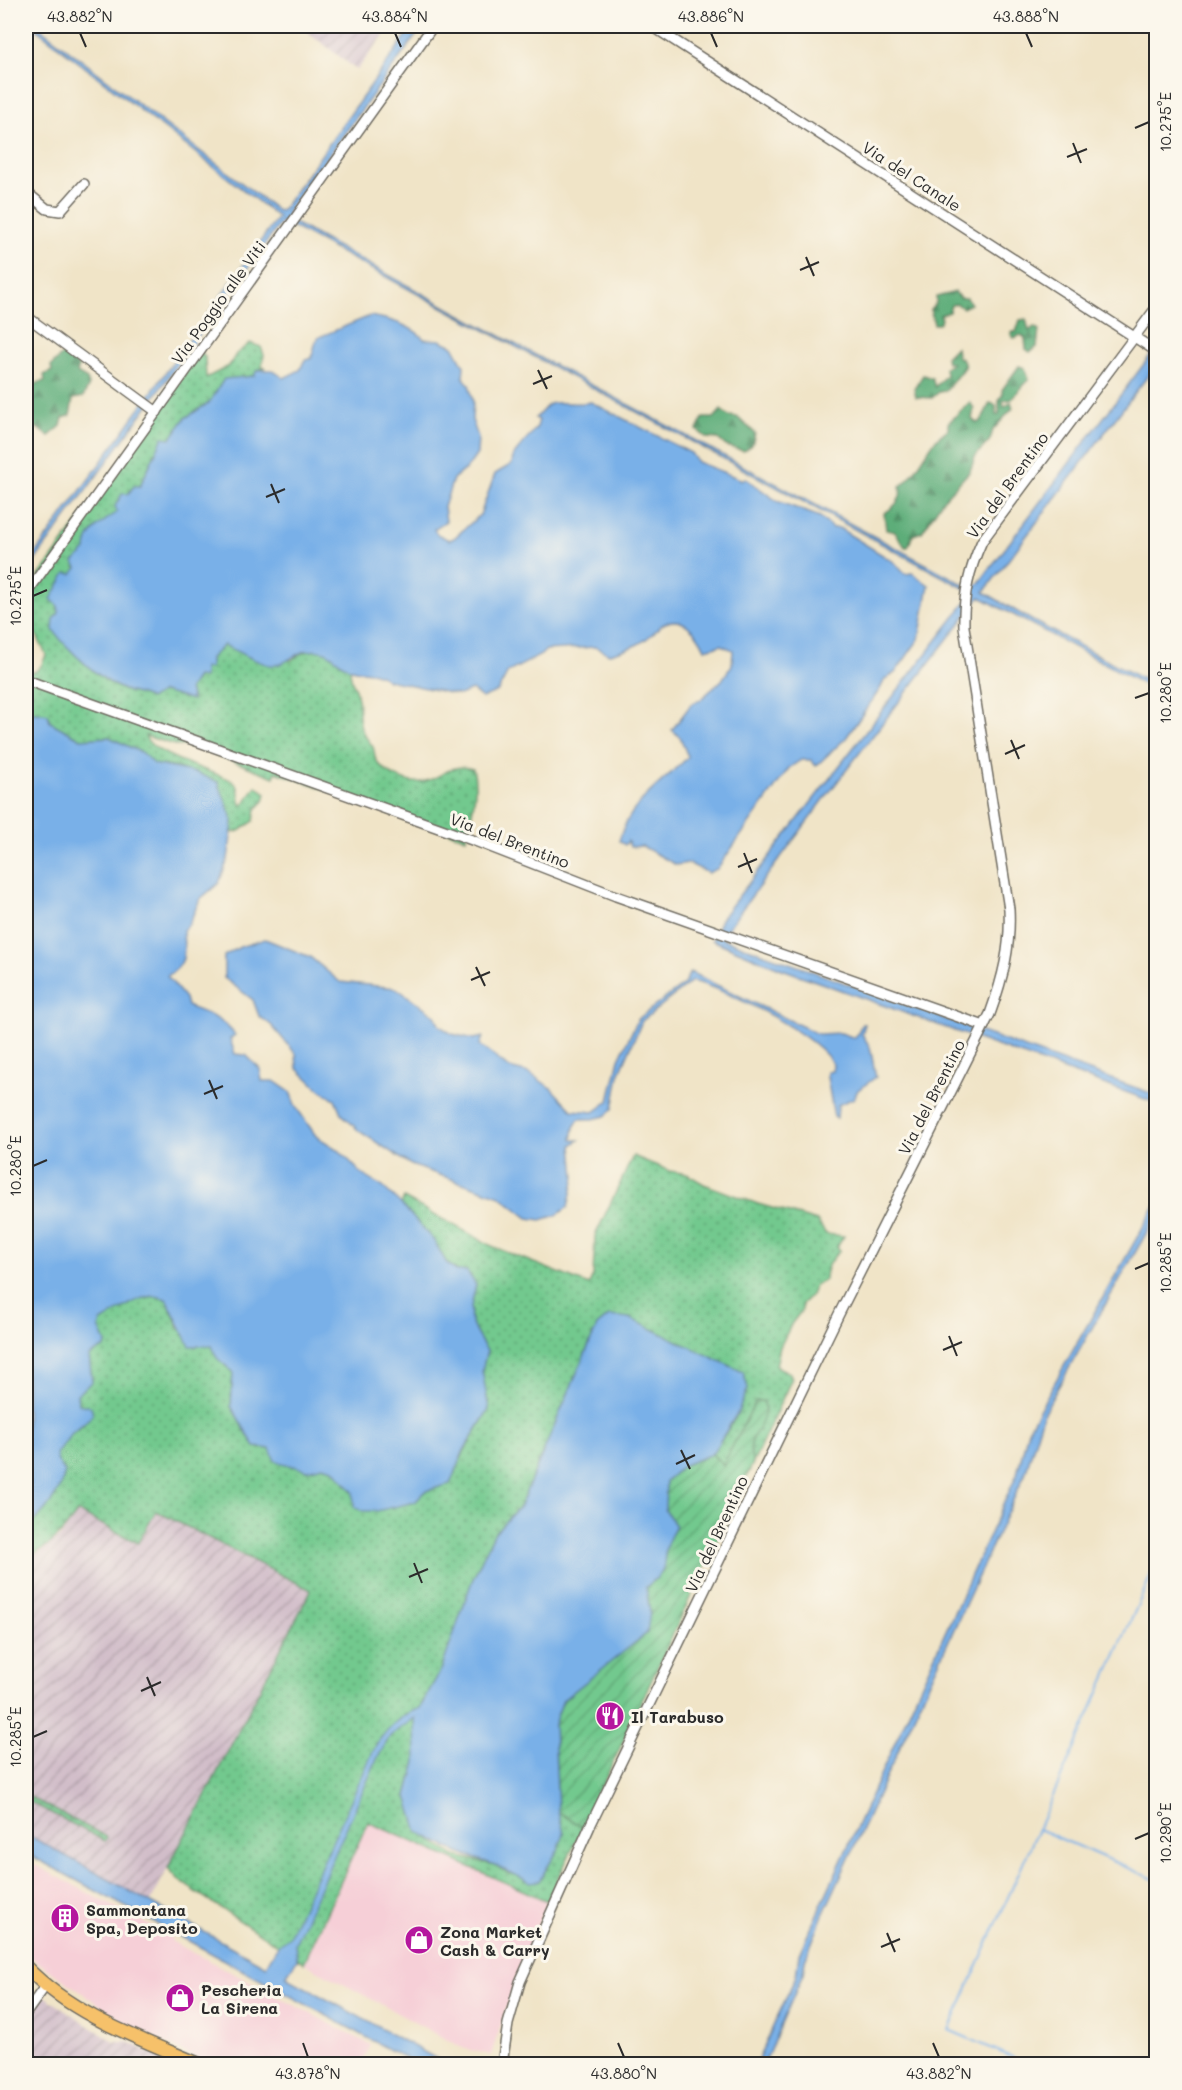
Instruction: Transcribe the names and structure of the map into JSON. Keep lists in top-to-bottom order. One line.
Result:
{"streets":{"street":["Via del Canale","Via Poggio alle Viti","Via del Brentino"]},"crossings":[["Via del Canale","Via del Brentino"]],"places":{"restaurant":["Il Tarabuso"],"building":["Sammontana Spa, Deposito"],"shop":["Zona Market Cash & Carry","Pescheria La Sirena"]},"coordinates":["43.882°N","43.884°N","43.886°N","43.888°N","10.275°E","10.280°E","10.285°E","10.290°E","43.878°N","43.880°N"]}
